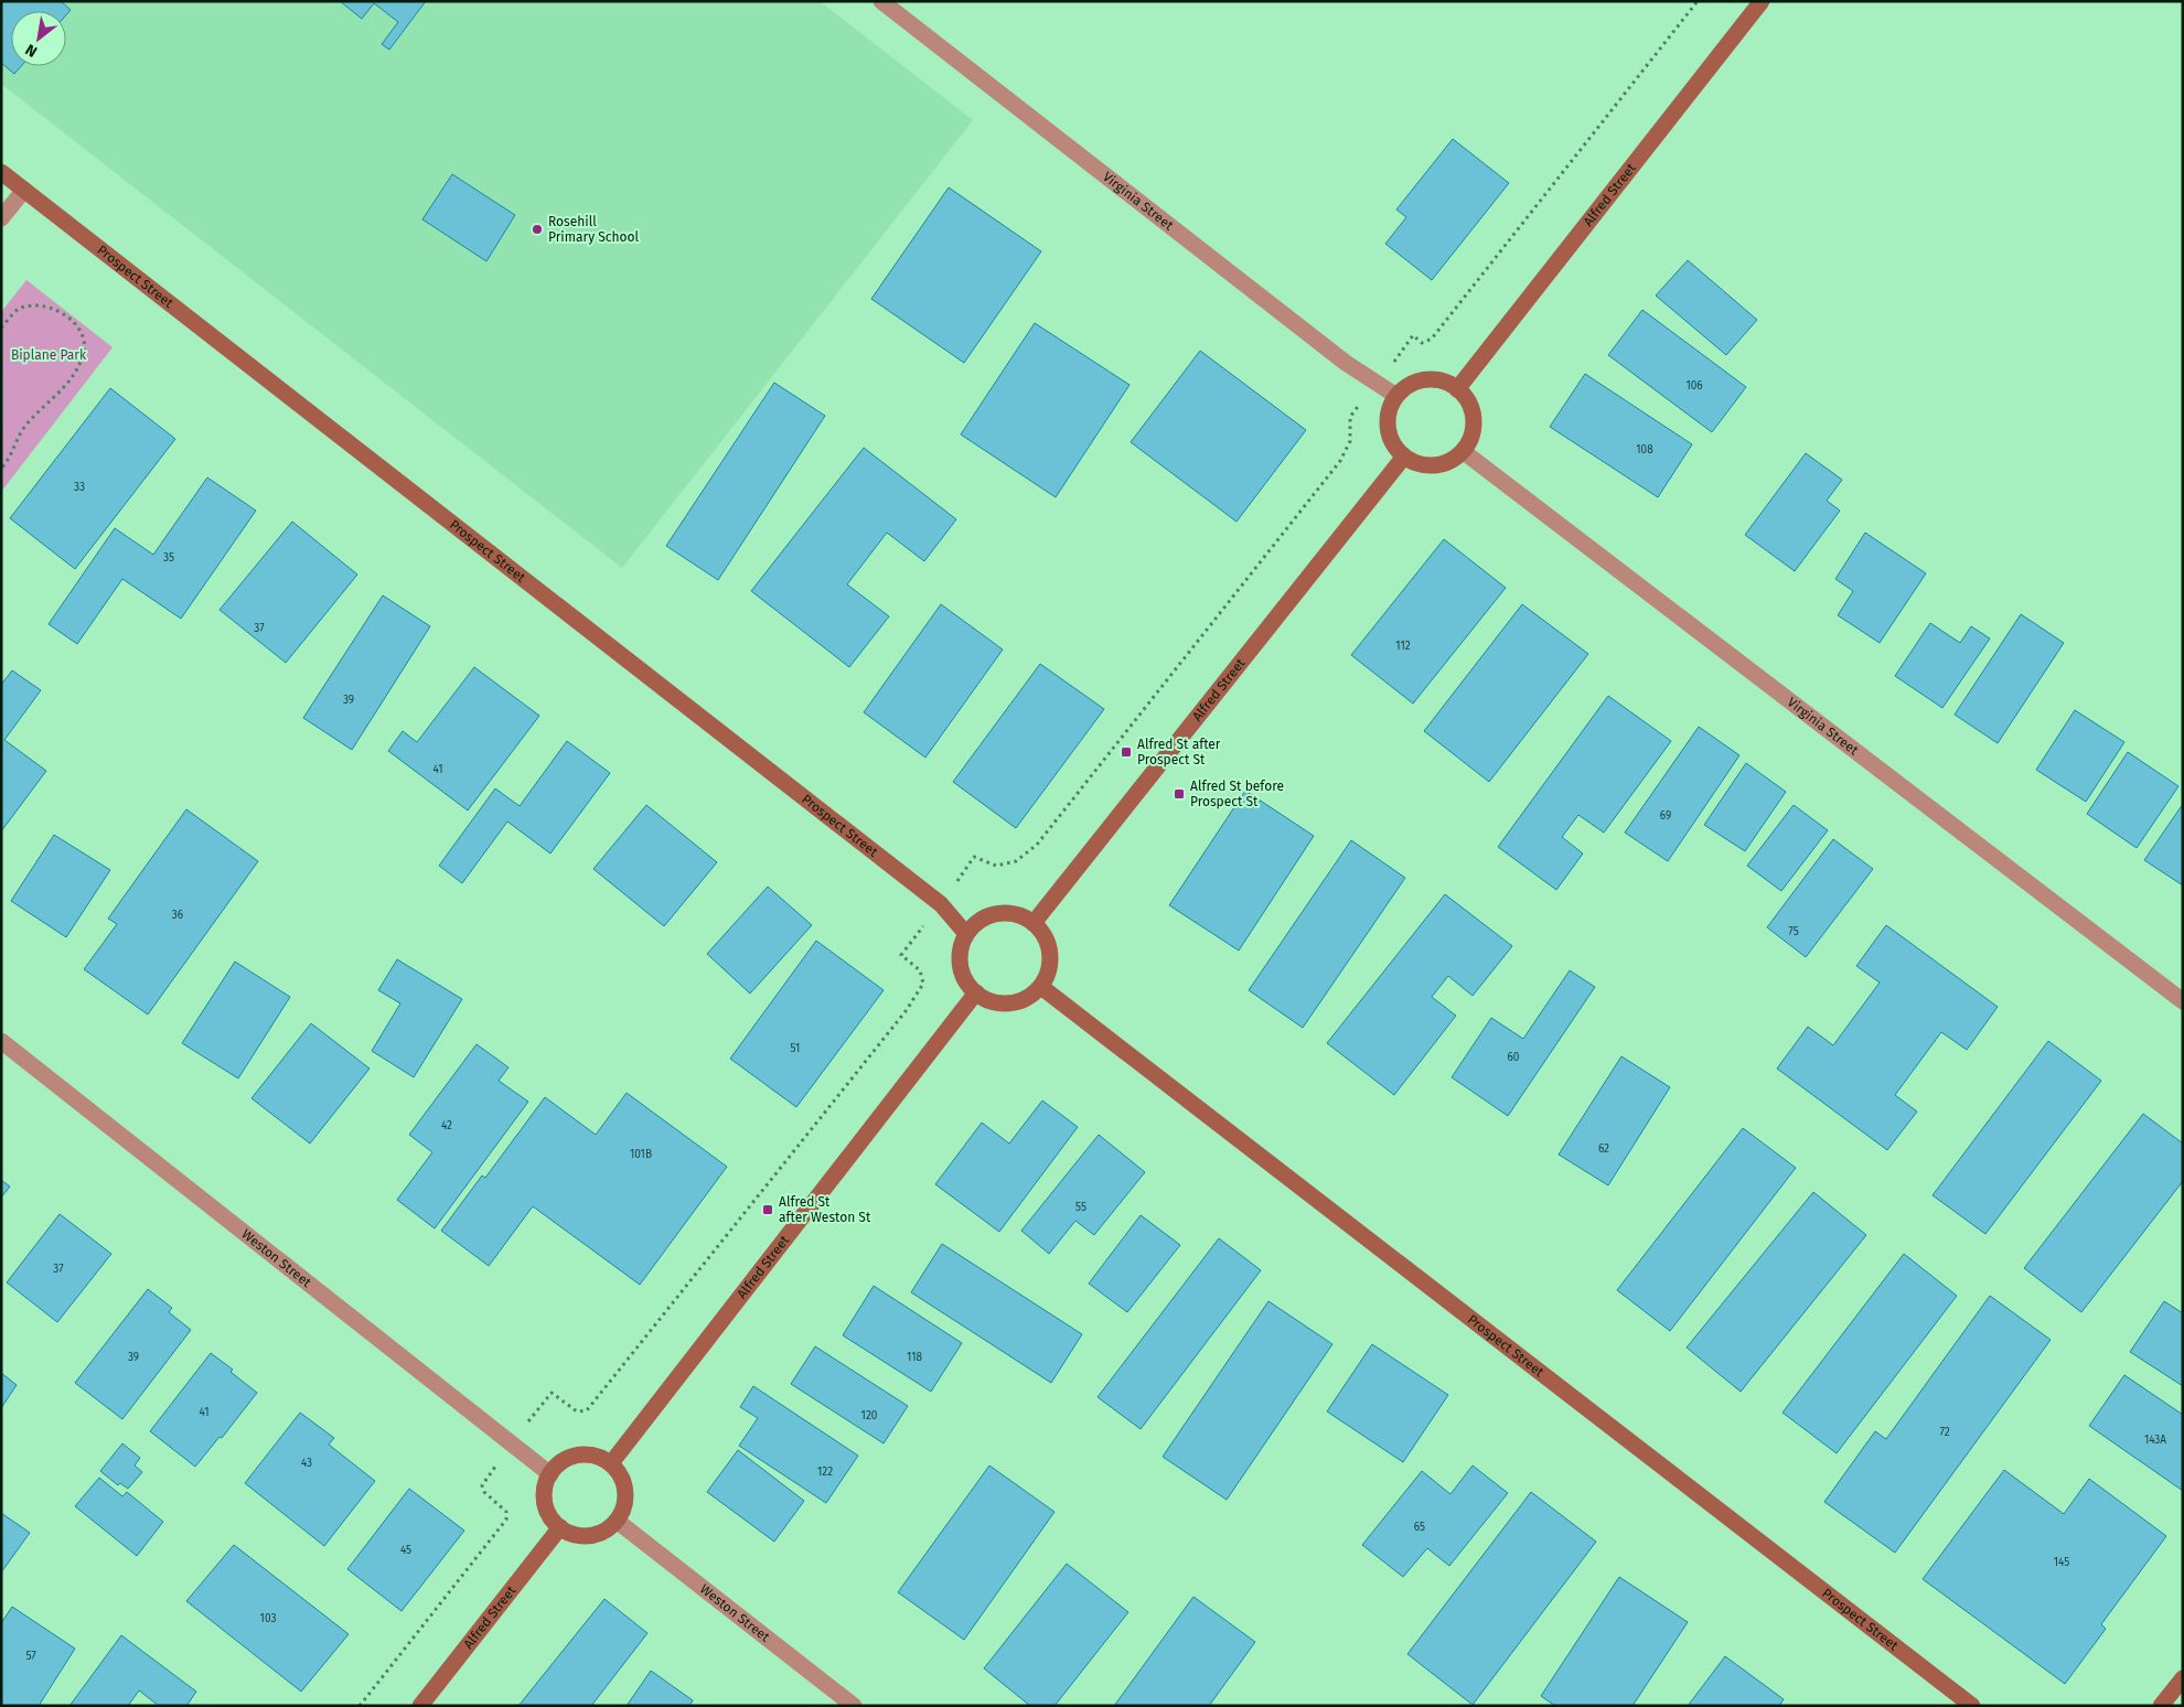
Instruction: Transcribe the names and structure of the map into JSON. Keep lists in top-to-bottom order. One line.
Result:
{"streets":{"street":["Alfred Street","Virginia Street","Prospect Street","Weston Street"]},"crossings":[["Alfred Street","Virginia Street"],["Alfred Street","Prospect Street"],["Alfred Street","Weston Street"]],"parks":["Biplane Park"],"places":{"other":["Rosehill Primary School"],"transit":["Alfred St after Prospect St","Alfred St before Prospect St","Alfred St after Weston St"]},"house_numbers":["106","108","33","35","37","112","39","41","69","36","75","51","60","42","62","101B","55","37","39","118","41","120","72","143A","43","122","65","45","145","103","57"],"north":"bottom left"}
